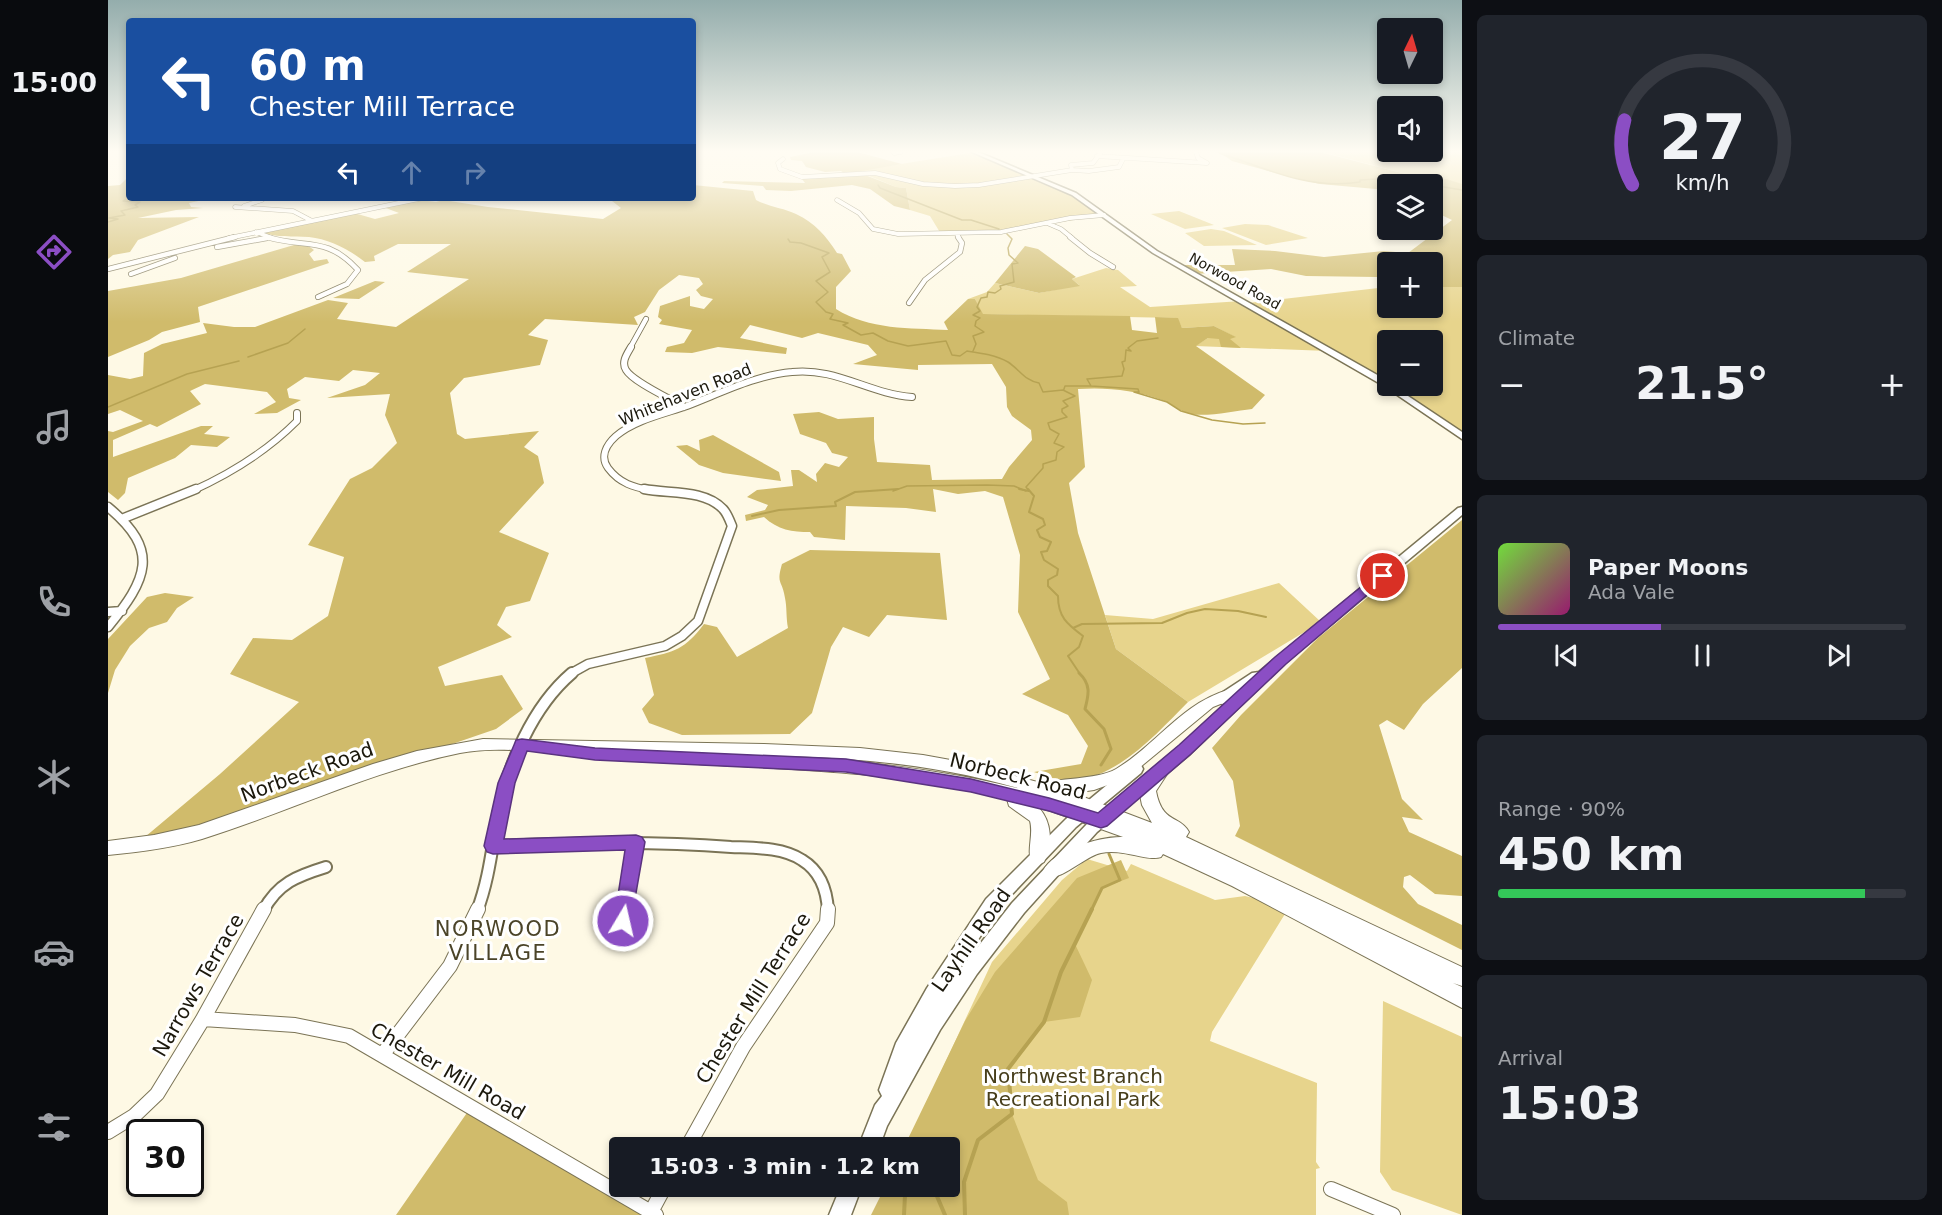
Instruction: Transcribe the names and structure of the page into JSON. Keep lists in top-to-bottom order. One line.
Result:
{"streets":{"main road":["Norwood Road","Norbeck Road","Layhill Road"],"street":["Whitehaven Road","Narrows Terrace","Chester Mill Terrace","Chester Mill Road"]},"crossings":[["Whitehaven Road","Norbeck Road"],["Norbeck Road","Layhill Road"],["Narrows Terrace","Chester Mill Road"]],"districts":["NORWOOD VILLAGE"],"parks":["Northwest Branch Recreational Park"],"north":"top","page":{"tabs":"15:00","map_buttons":["+","−"],"turn":["60 m","Chester Mill Terrace"],"tile":["Climate",["Range · 90%","450 km"],["Arrival","15:03"]],"heat":["−","21.5°","+"],"song":["Paper Moons","Ada Vale"],"limit":"30","trip":"15:03 · 3 min · 1.2 km","gauge":["27","km/h"]}}
